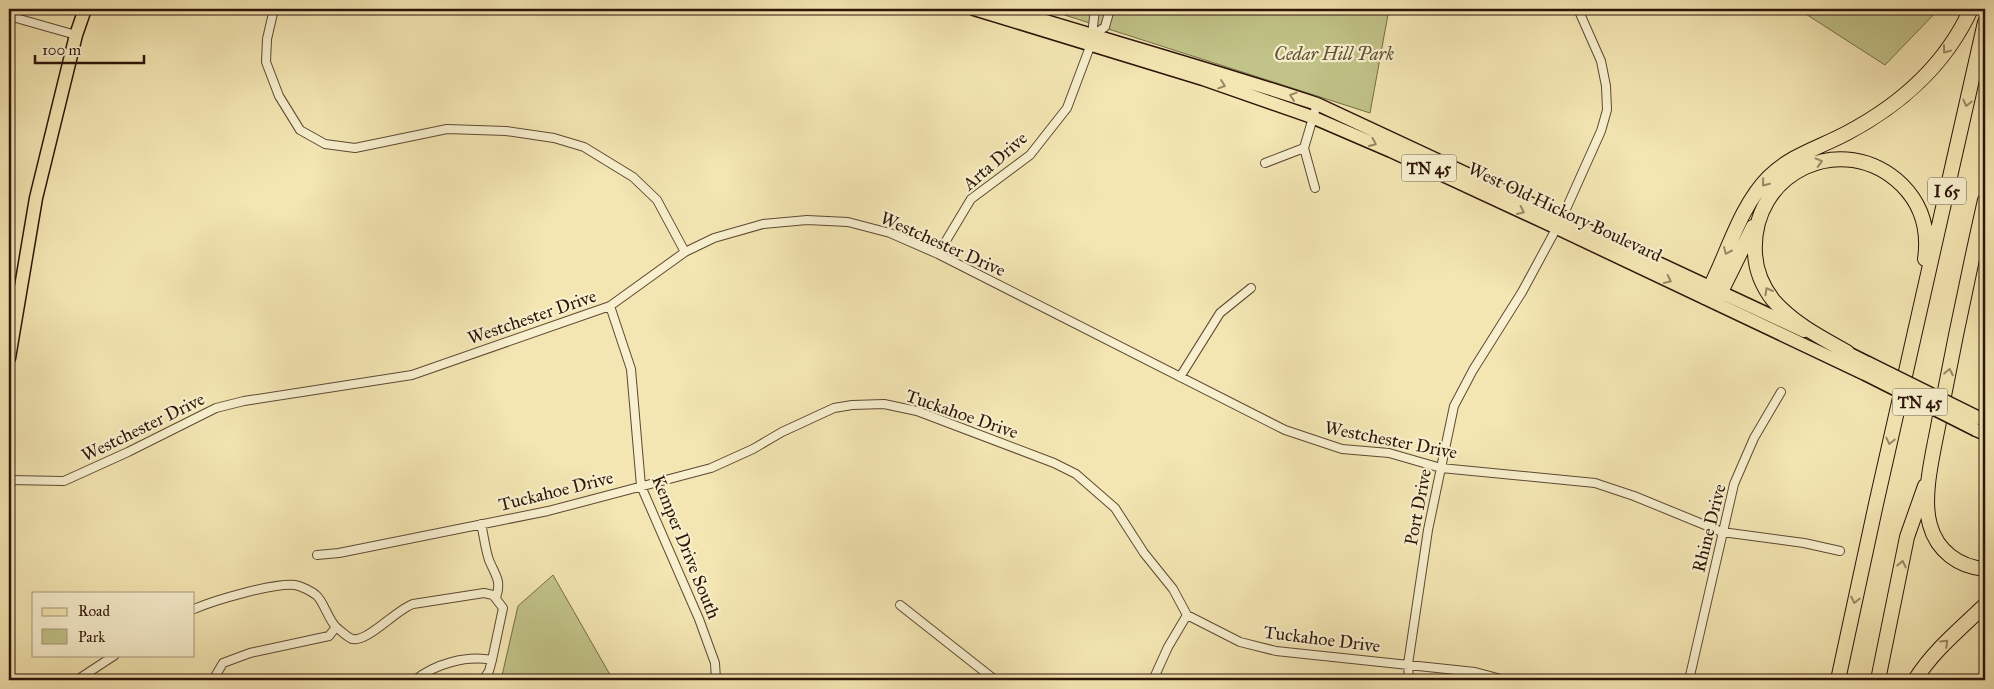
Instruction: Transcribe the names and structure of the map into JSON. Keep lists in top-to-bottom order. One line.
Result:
{"streets":{"highway":["I 65"],"main road":["TN 45","West Old Hickory Boulevard"],"street":["Arta Drive","Westchester Drive","Tuckahoe Drive","Port Drive","Rhine Drive","Kemper Drive South"]},"crossings":[["Arta Drive","West Old Hickory Boulevard"],["Arta Drive","Westchester Drive"],["West Old Hickory Boulevard","Port Drive"],["Westchester Drive","Port Drive"],["Westchester Drive","Rhine Drive"],["Westchester Drive","Kemper Drive South"],["Tuckahoe Drive","Port Drive"],["Tuckahoe Drive","Kemper Drive South"]],"parks":["Cedar Hill Park"],"legend":["Road","Park"],"scale_bar":"100 m"}
